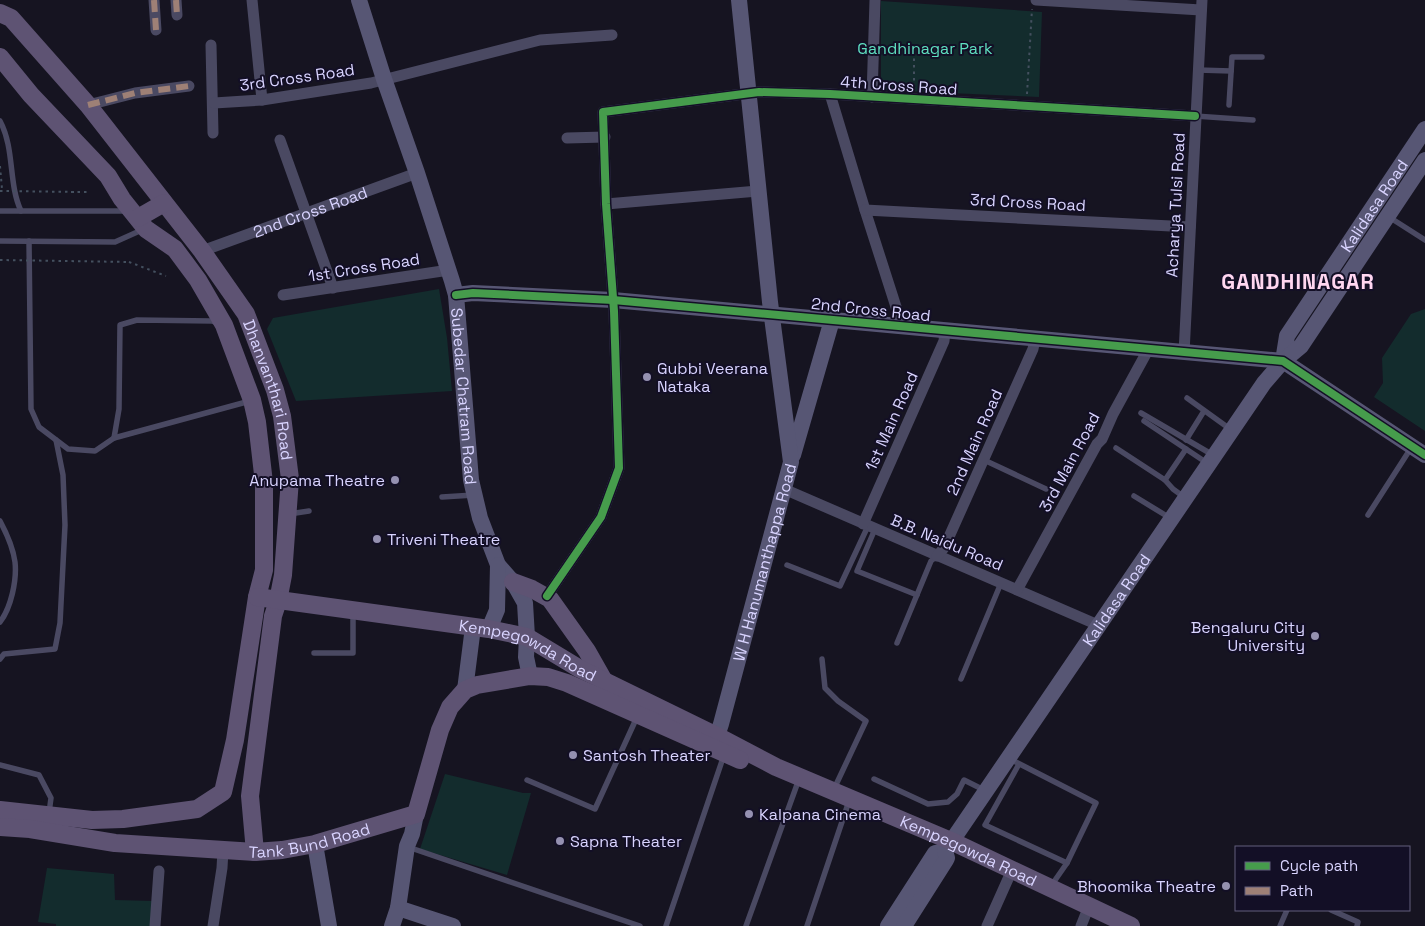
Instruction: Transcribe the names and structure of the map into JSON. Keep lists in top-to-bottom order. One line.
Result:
{"streets":{"main road":["Dhanvanthari Road","Kempegowda Road","Tank Bund Road"],"street":["3rd Cross Road","4th Cross Road","Acharya Tulsi Road","Kalidasa Road","2nd Cross Road","1st Cross Road","Subedar Chatram Road","1st Main Road","2nd Main Road","3rd Main Road","B.B. Naidu Road","W H Hanumanthappa Road"]},"crossings":[["3rd Cross Road","Acharya Tulsi Road"],["3rd Cross Road","Subedar Chatram Road"],["4th Cross Road","Acharya Tulsi Road"],["4th Cross Road","W H Hanumanthappa Road"],["Acharya Tulsi Road","2nd Cross Road"],["Kalidasa Road","2nd Cross Road"],["Kalidasa Road","B.B. Naidu Road"],["Kalidasa Road","Kempegowda Road"],["2nd Cross Road","Dhanvanthari Road"],["2nd Cross Road","Subedar Chatram Road"],["2nd Cross Road","1st Main Road"],["2nd Cross Road","2nd Main Road"],["2nd Cross Road","3rd Main Road"],["2nd Cross Road","W H Hanumanthappa Road"],["1st Cross Road","Subedar Chatram Road"],["Dhanvanthari Road","Kempegowda Road"],["Dhanvanthari Road","Tank Bund Road"],["Subedar Chatram Road","Kempegowda Road"],["1st Main Road","B.B. Naidu Road"],["2nd Main Road","B.B. Naidu Road"],["3rd Main Road","B.B. Naidu Road"],["B.B. Naidu Road","W H Hanumanthappa Road"],["W H Hanumanthappa Road","Kempegowda Road"]],"districts":["GANDHINAGAR"],"parks":["Gandhinagar Park"],"places":["Gubbi Veerana Nataka","Anupama Theatre","Triveni Theatre","Bengaluru City University","Santosh Theater","Kalpana Cinema","Sapna Theater","Bhoomika Theatre"],"legend":["Cycle path","Path"]}
